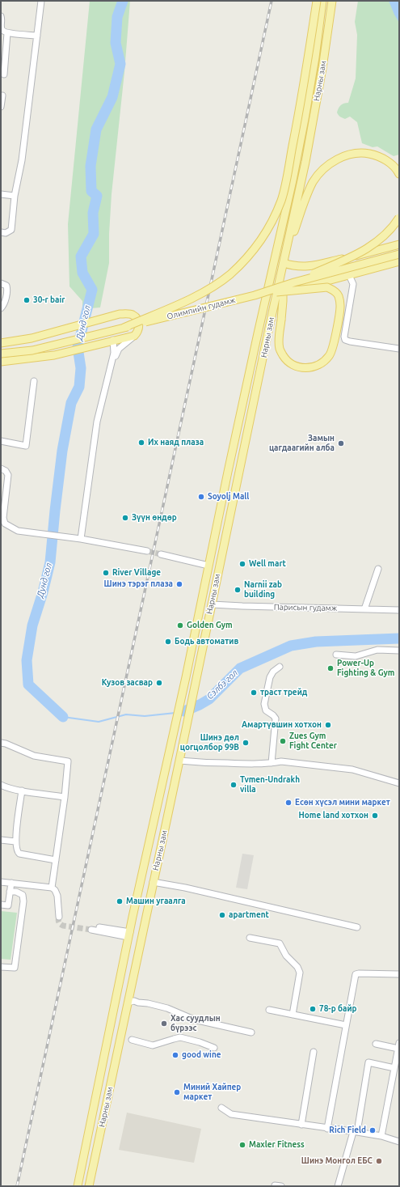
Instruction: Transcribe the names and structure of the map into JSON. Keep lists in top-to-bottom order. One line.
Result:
{"streets":{"main road":["Нарны зам","Олимпийн гудамж"],"street":["Парисын гудамж"]},"crossings":[["Нарны зам","Парисын гудамж"]],"water":["Дунд гол","Сэлбэ гол"],"places":["30-r bair","Их наяд плаза","Замын цагдаагийн алба","Soyolj Mall","Зүүн өндөр","Well mart","River Village","Шинэ тэрэг плаза","Narnii zab building","Golden Gym","Бодь автоматив","Power-Up Fighting & Gym","Кузов засвар","траст трейд","Амартүвшин хотхон","Zues Gym Fight Center","Шинэ дөл цогцолбор 99В","Tvmen-Undrakh villa","Есөн хүсэл мини маркет","Home land хотхон","Машин угаалга","apartment","78-р байр","Хас суудлын бүрээс","good wine","Миний Хайпер маркет","Rich Field","Maxler Fitness","Шинэ Монгол ЕБС"]}
